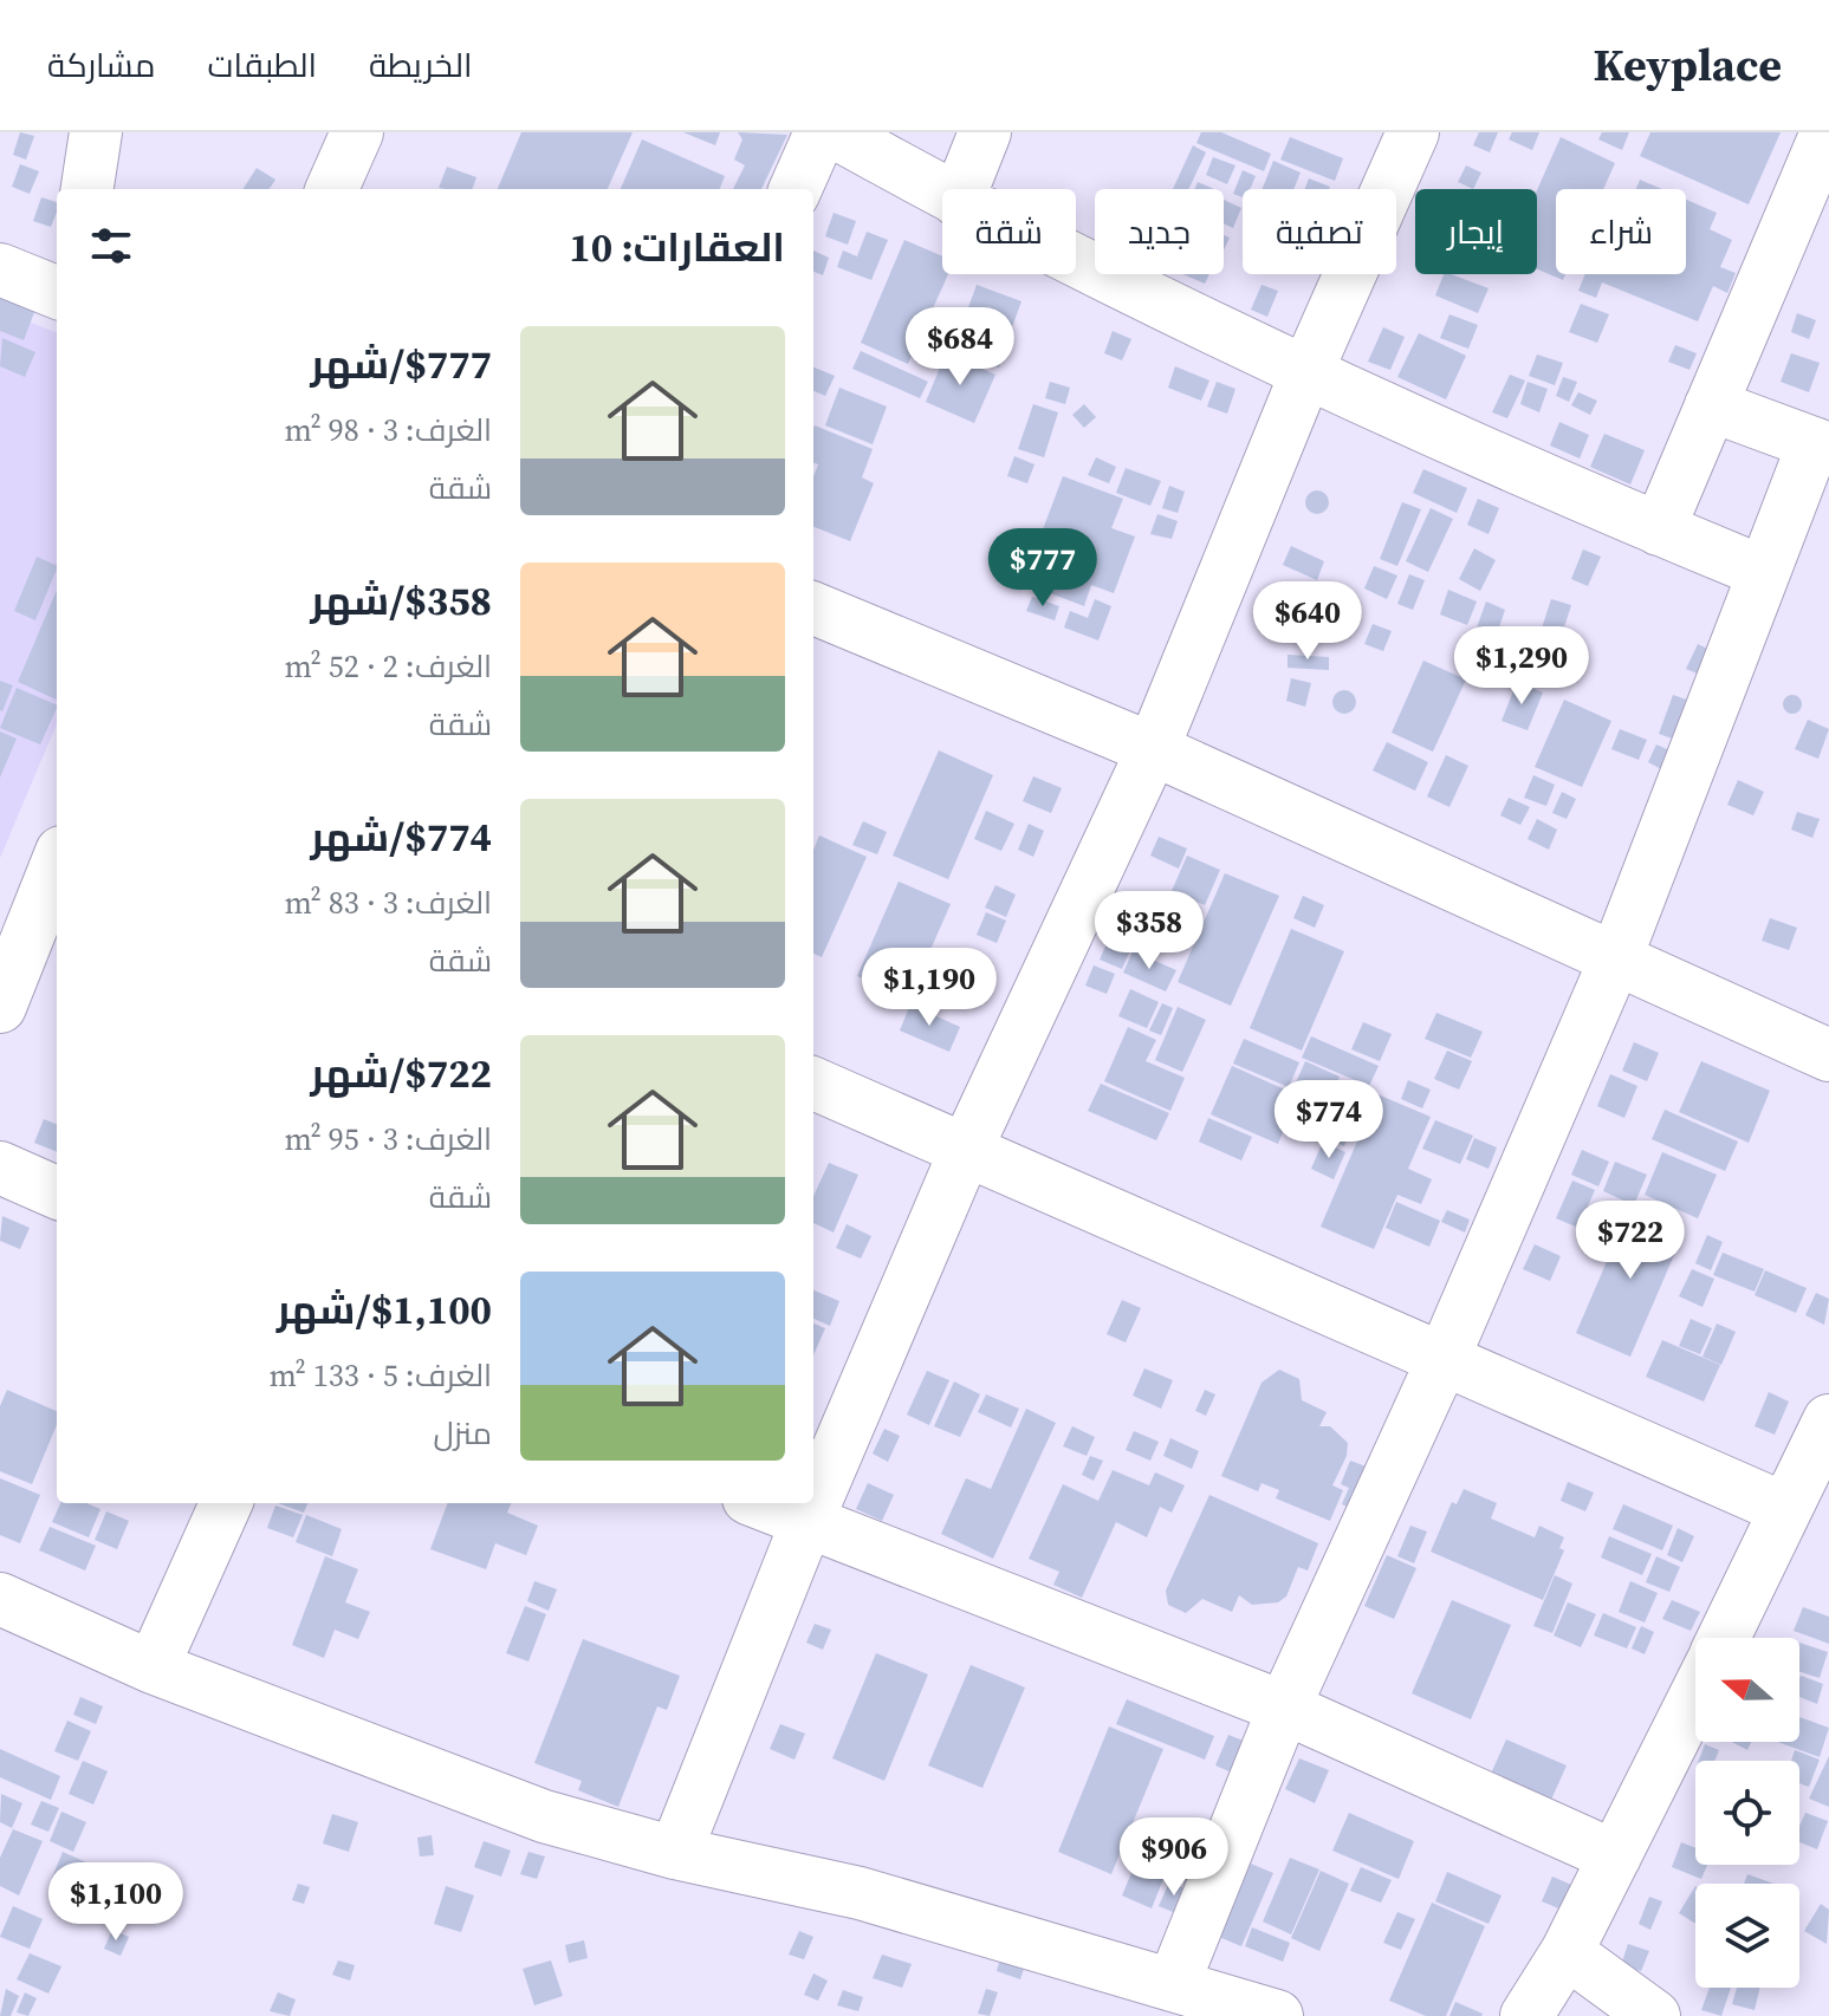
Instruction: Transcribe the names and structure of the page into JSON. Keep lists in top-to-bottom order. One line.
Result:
{"north":"left","page":{"header":"Keyplace","nav":["الخريطة","الطبقات","مشاركة"],"chip":["شراء","إيجار","تصفية","جديد","شقة"],"heading":"العقارات: 10","list":[{"name":"$777/شهر","note":"الغرف: 3 · 98 m² · شقة"},{"name":"$358/شهر","note":"الغرف: 2 · 52 m² · شقة"},{"name":"$774/شهر","note":"الغرف: 3 · 83 m² · شقة"},{"name":"$722/شهر","note":"الغرف: 3 · 95 m² · شقة"},{"name":"$1,100/شهر","note":"الغرف: 5 · 133 m² · منزل"}],"price":["$684","$777","$640","$1,290","$358","$1,190","$774","$722","$906","$1,100"]}}
